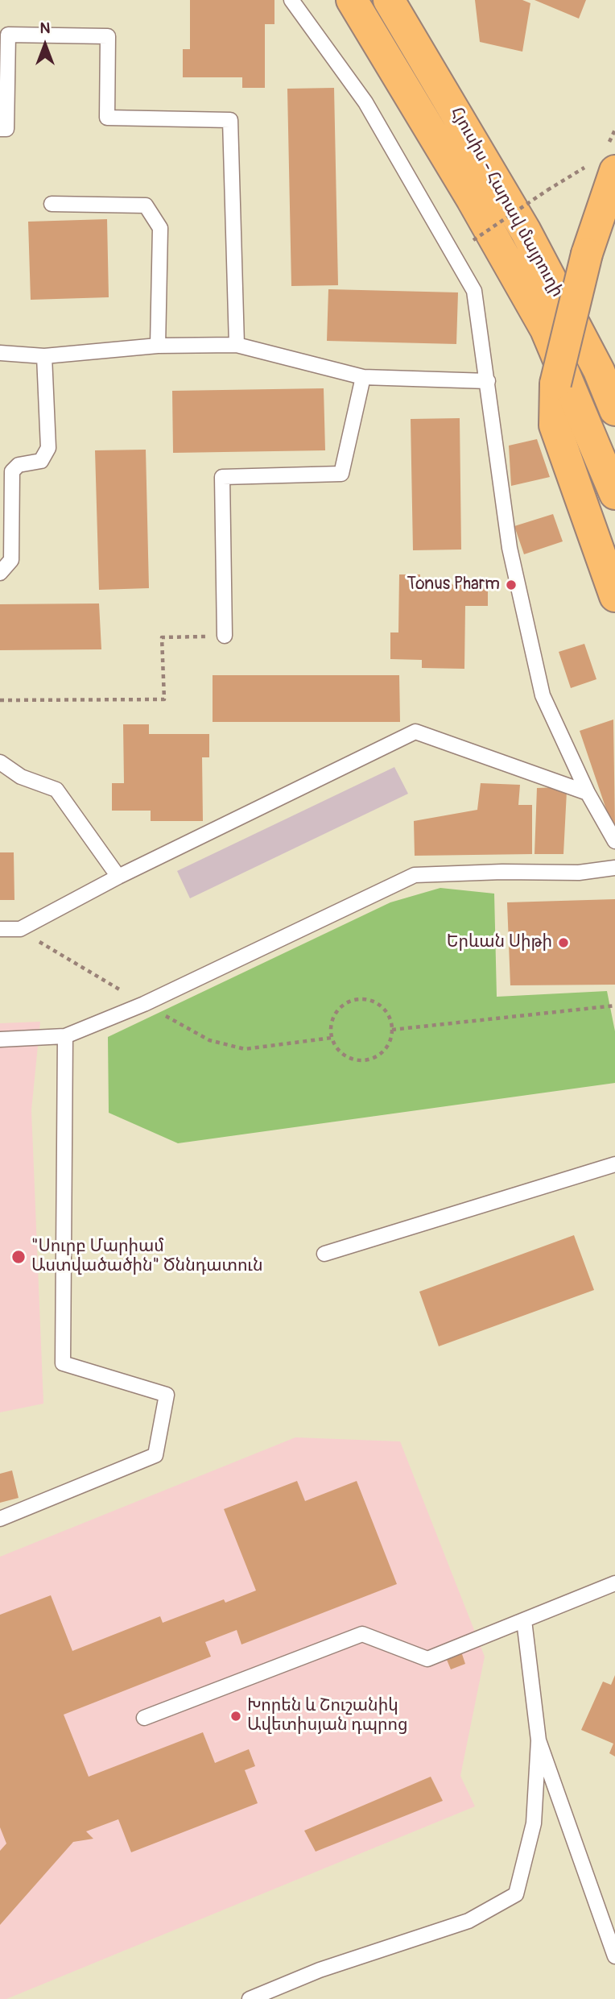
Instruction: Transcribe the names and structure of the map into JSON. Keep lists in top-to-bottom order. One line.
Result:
{"streets":{"main road":["Հյուսիս - Հարավ մայրուղի"]},"places":["Tonus Pharm","Երևան Սիթի","\"Սուրբ Մարիամ Աստվածածին\" Ծննդատուն","Խորեն և Շուշանիկ Ավետիսյան դպրոց"],"north":"top"}
